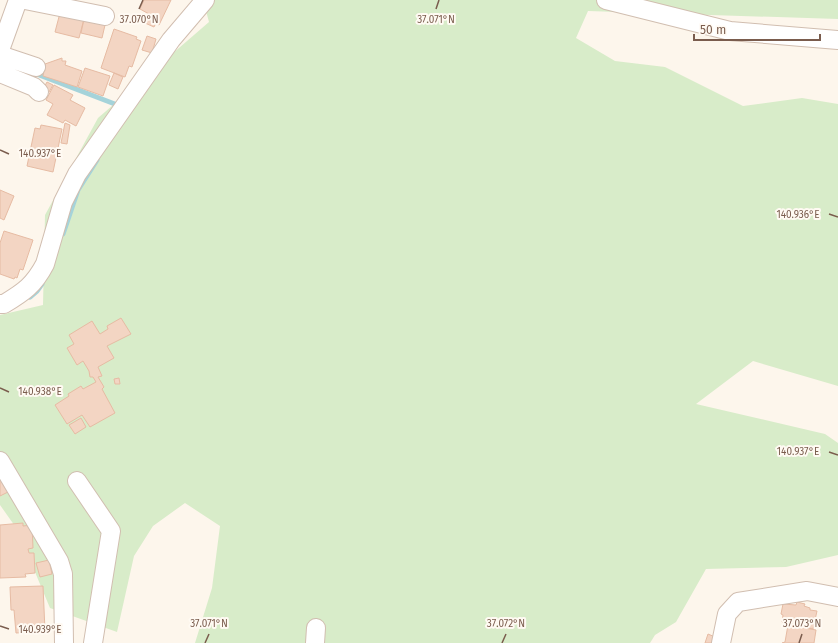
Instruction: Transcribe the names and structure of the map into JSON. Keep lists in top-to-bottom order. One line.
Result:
{"scale_bar":"50 m","coordinates":["37.071°N","37.070°N","140.937°E","140.936°E","140.938°E","37.072°N","37.073°N","140.939°E"]}
